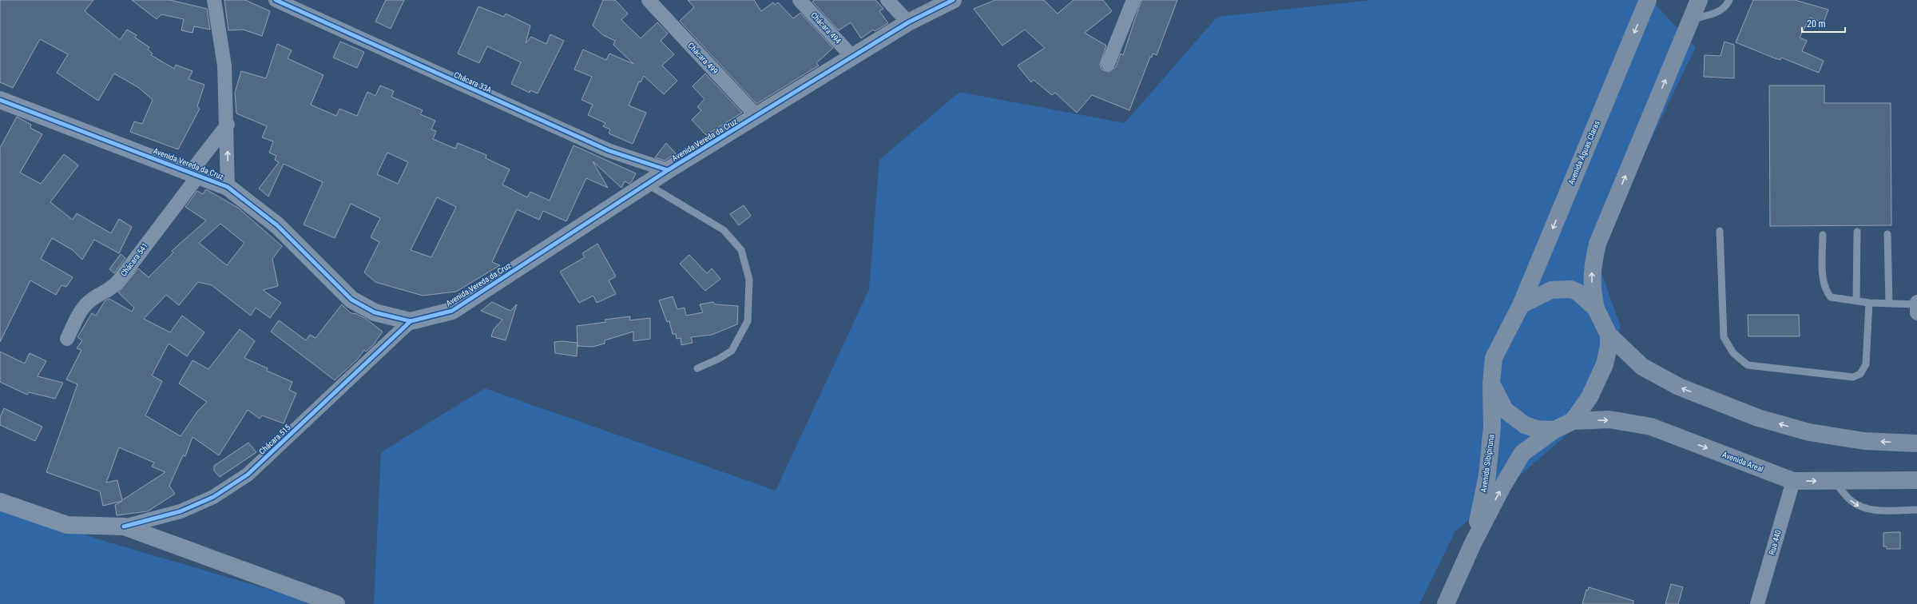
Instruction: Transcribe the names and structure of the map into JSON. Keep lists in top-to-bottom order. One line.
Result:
{"streets":{"main road":["Avenida Águas Claras","Avenida Areal","Avenida Sibipiruna"],"street":["Chácara 494","Chácara 499","Chácara 33A","Avenida Vereda da Cruz","Chácara 541","Chácara 515","Rua 440"]},"crossings":[["Chácara 494","Avenida Vereda da Cruz"],["Chácara 499","Avenida Vereda da Cruz"],["Chácara 33A","Avenida Vereda da Cruz"],["Avenida Vereda da Cruz","Chácara 541"],["Avenida Vereda da Cruz","Chácara 515"],["Avenida Águas Claras","Avenida Sibipiruna"],["Avenida Areal","Avenida Sibipiruna"],["Avenida Areal","Rua 440"]],"one_way":["Avenida Sibipiruna"],"scale_bar":"20 m"}
